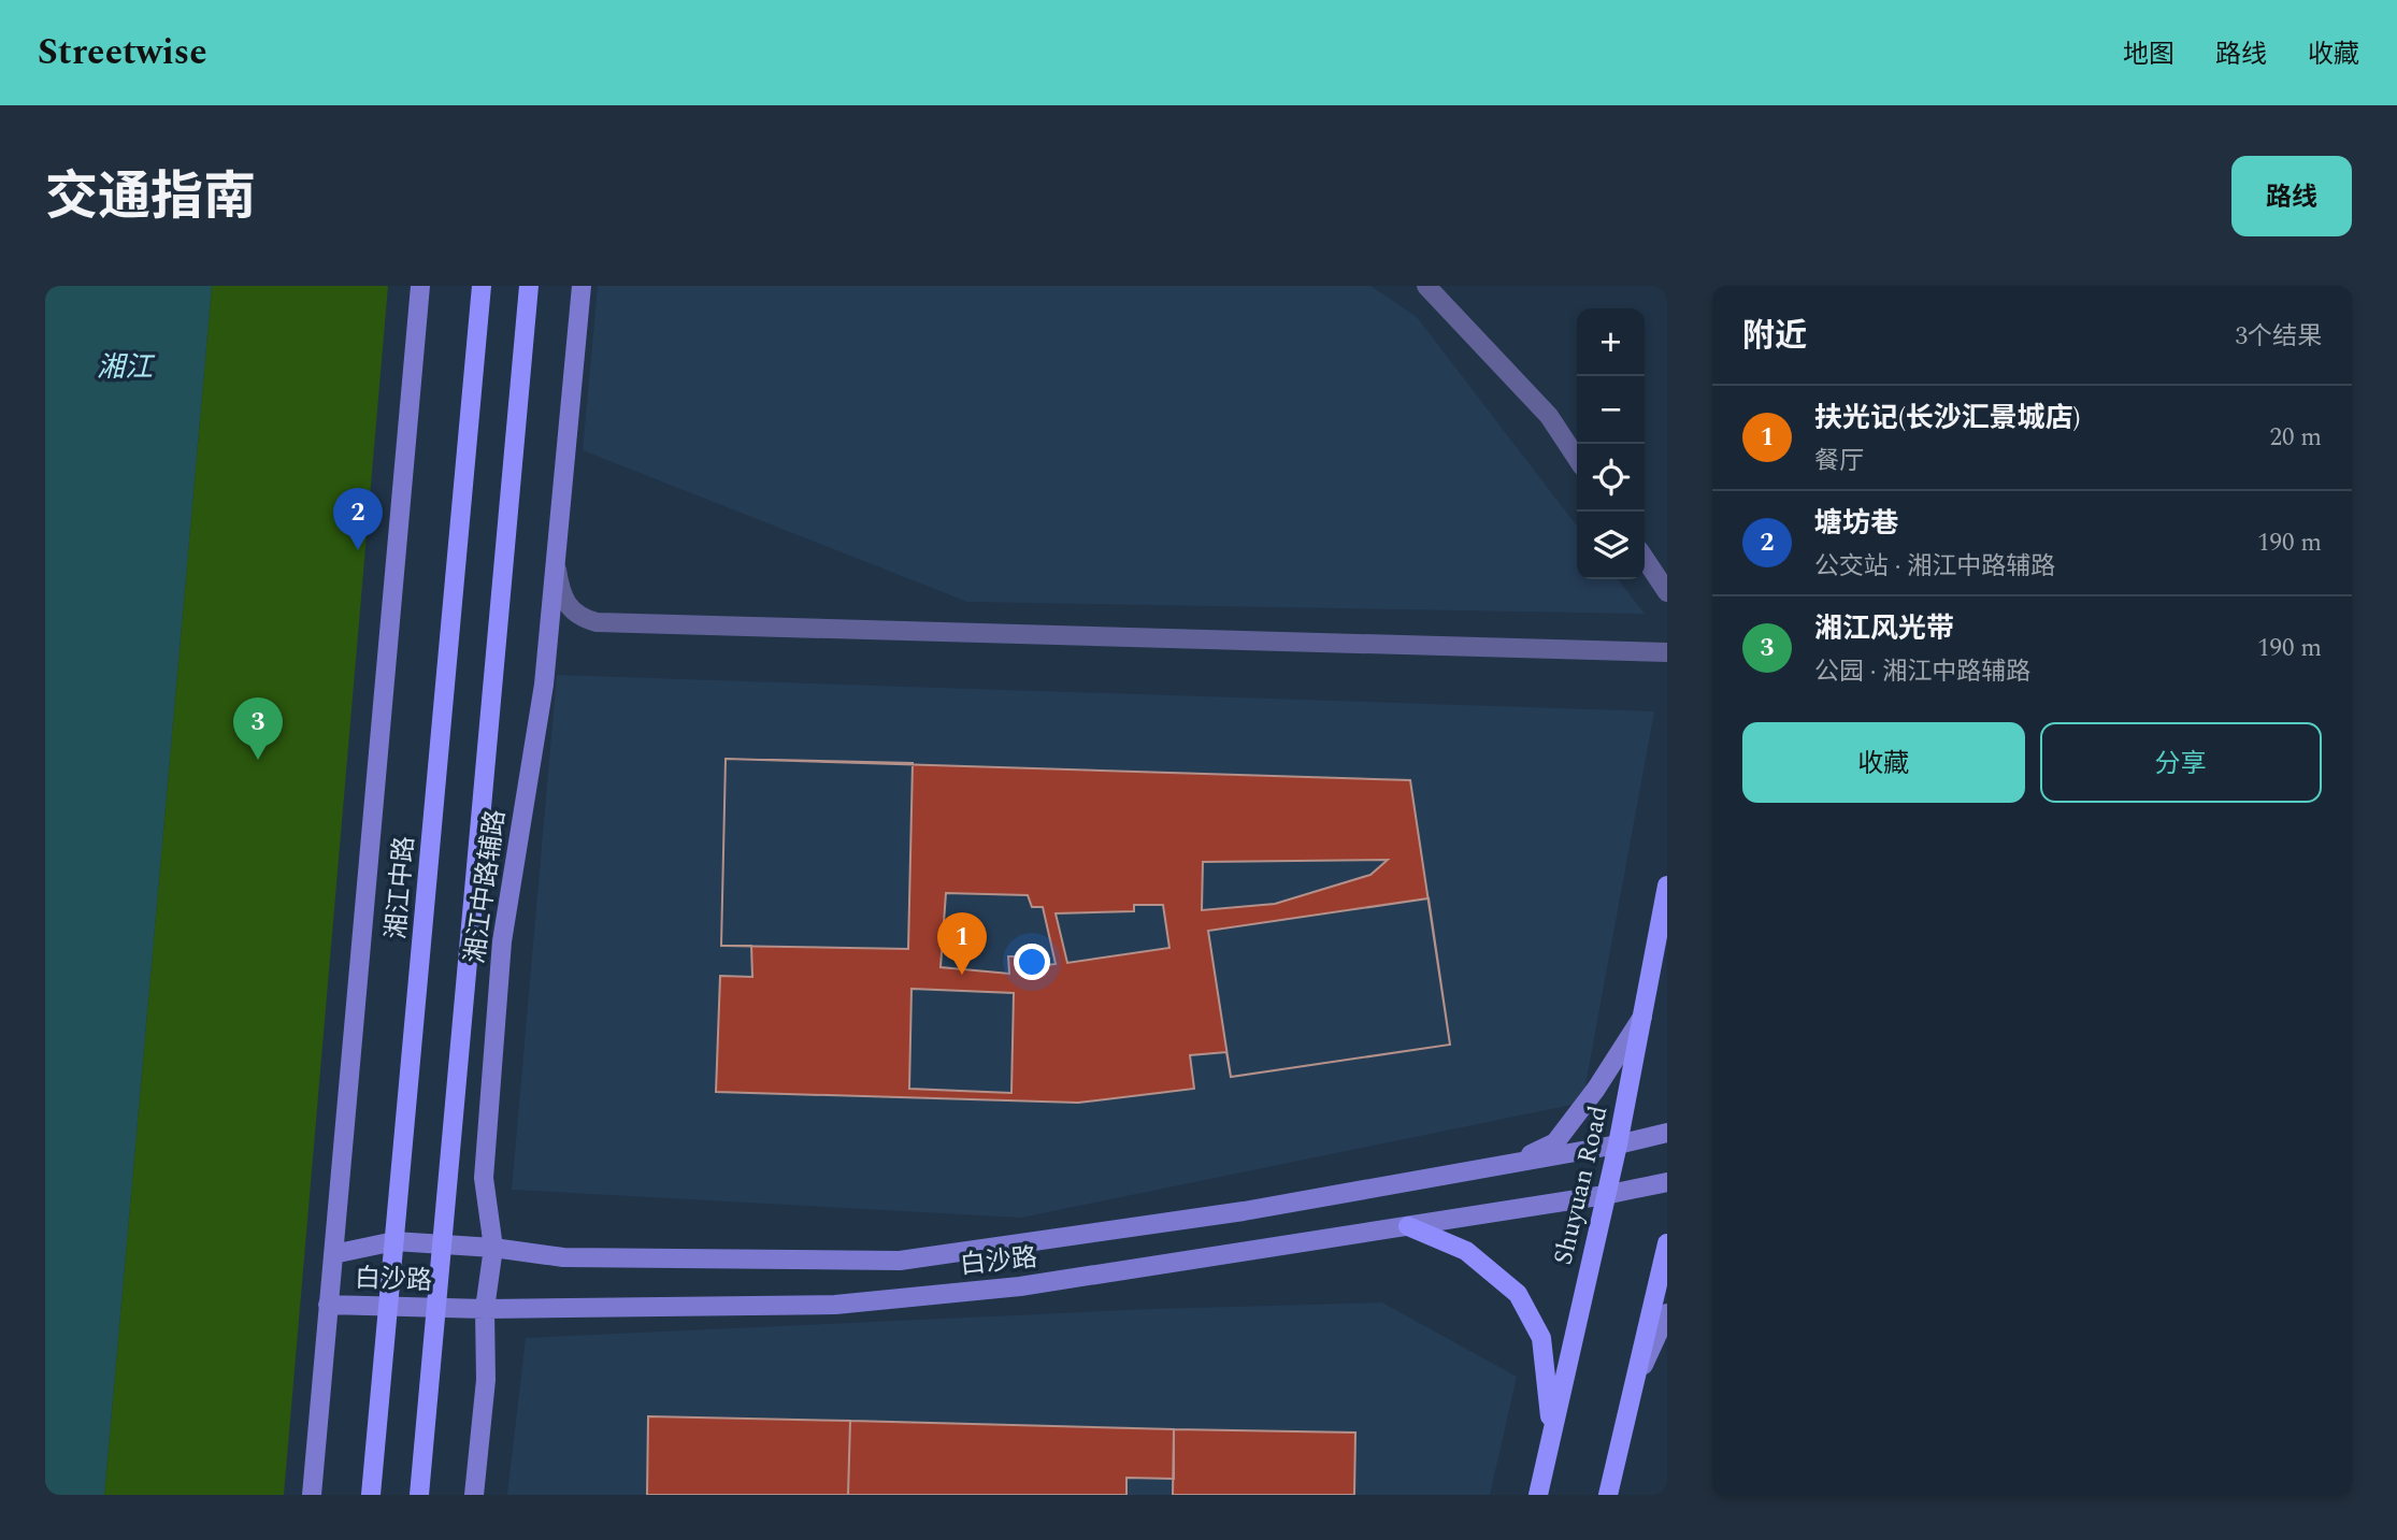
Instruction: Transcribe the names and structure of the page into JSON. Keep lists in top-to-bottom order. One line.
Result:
{"streets":{"main road":["湘江中路","Shuyuan Road"],"street":["湘江中路辅路","白沙路"]},"crossings":[["湘江中路辅路","白沙路"],["湘江中路","白沙路"],["Shuyuan Road","白沙路"]],"water":["湘江"],"page":{"header":"Streetwise","nav":["地图","路线","收藏"],"title":"交通指南","buttons":["路线",["收藏","分享"]],"heading":["附近","3个结果"],"map_buttons":["+","−"],"list":[{"mark":"1","name":"扶光记(长沙汇景城店)","note":"餐厅","value":"20 m"},{"mark":"2","name":"塘坊巷","note":"公交站 · 湘江中路辅路","value":"190 m"},{"mark":"3","name":"湘江风光带","note":"公园 · 湘江中路辅路","value":"190 m"}],"pins":["2","3","1"]}}
